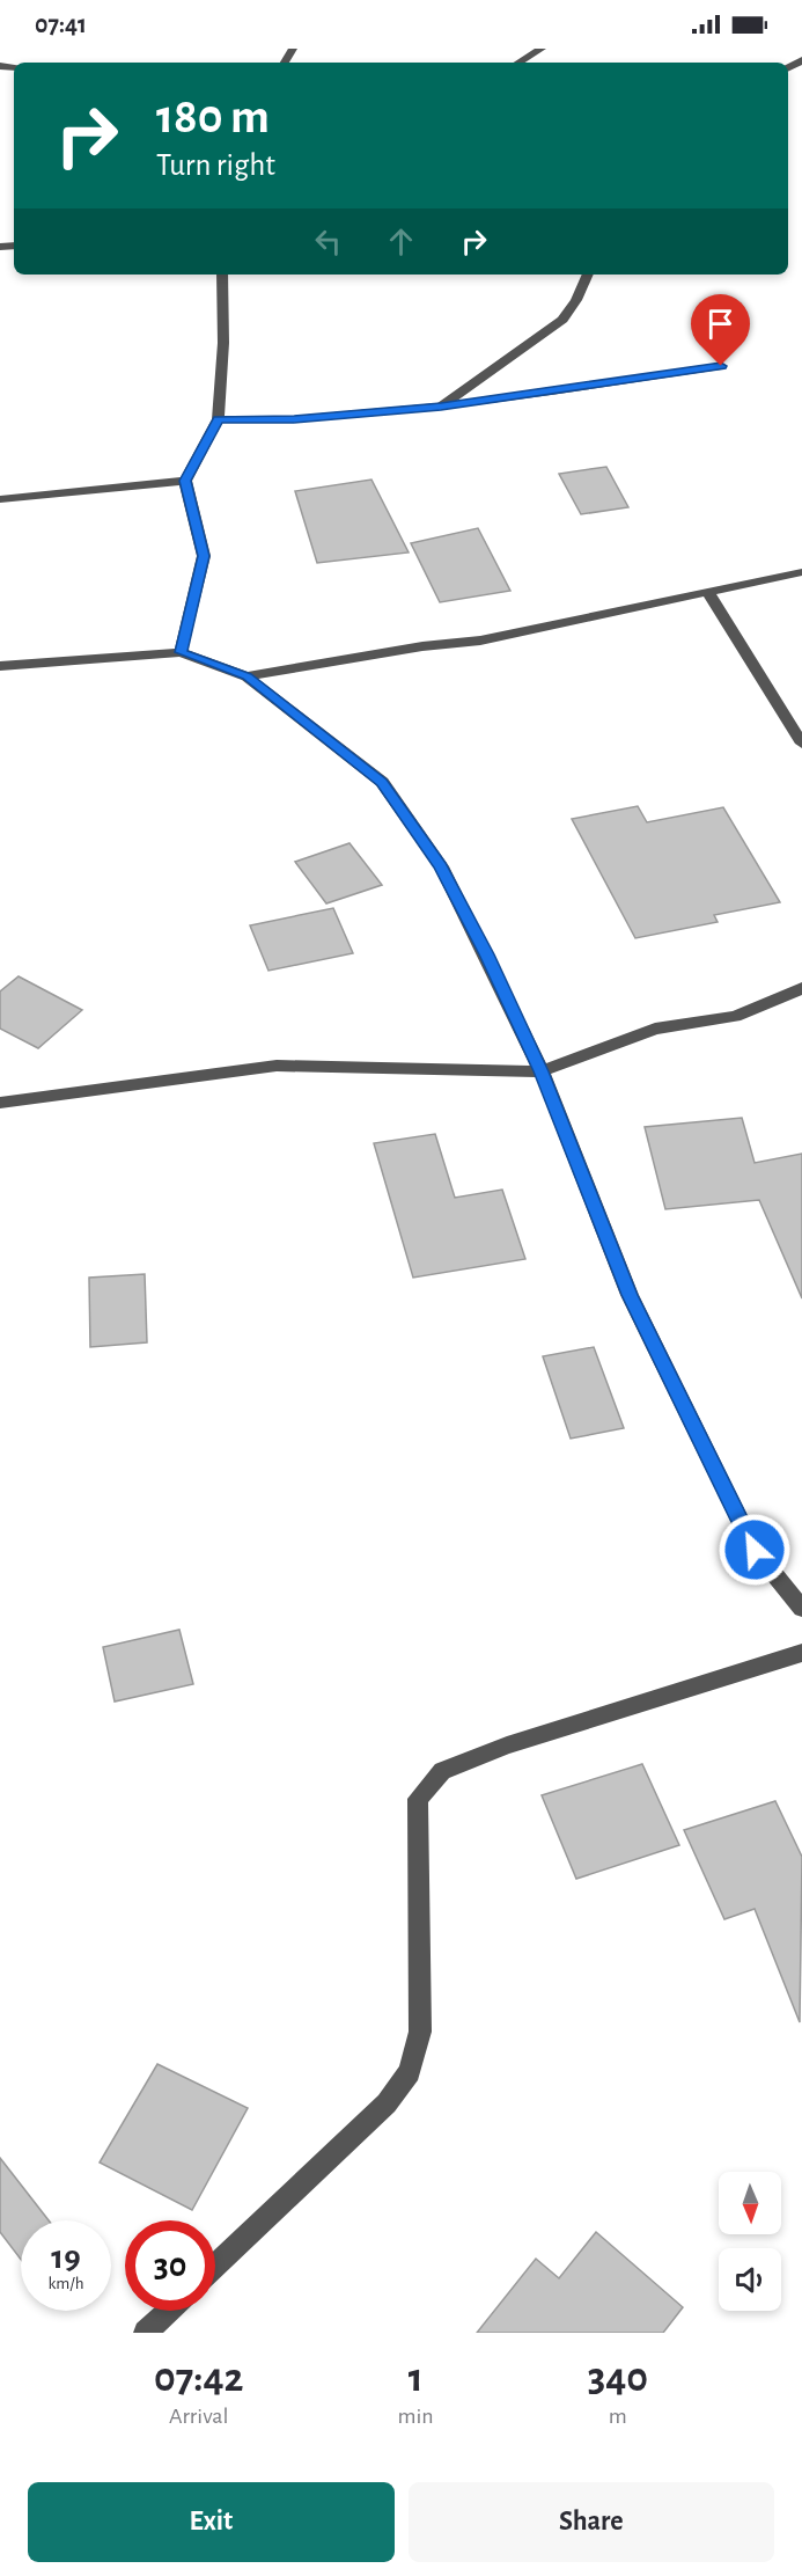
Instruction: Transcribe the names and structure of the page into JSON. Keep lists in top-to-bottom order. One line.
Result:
{"north":"bottom","page":{"status":"07:41","turn":["180 m","Turn right"],"speed":"19 km/h","limit":"30","eta":["07:42","Arrival","1","min","340","m"],"buttons":["Exit","Share"]}}
